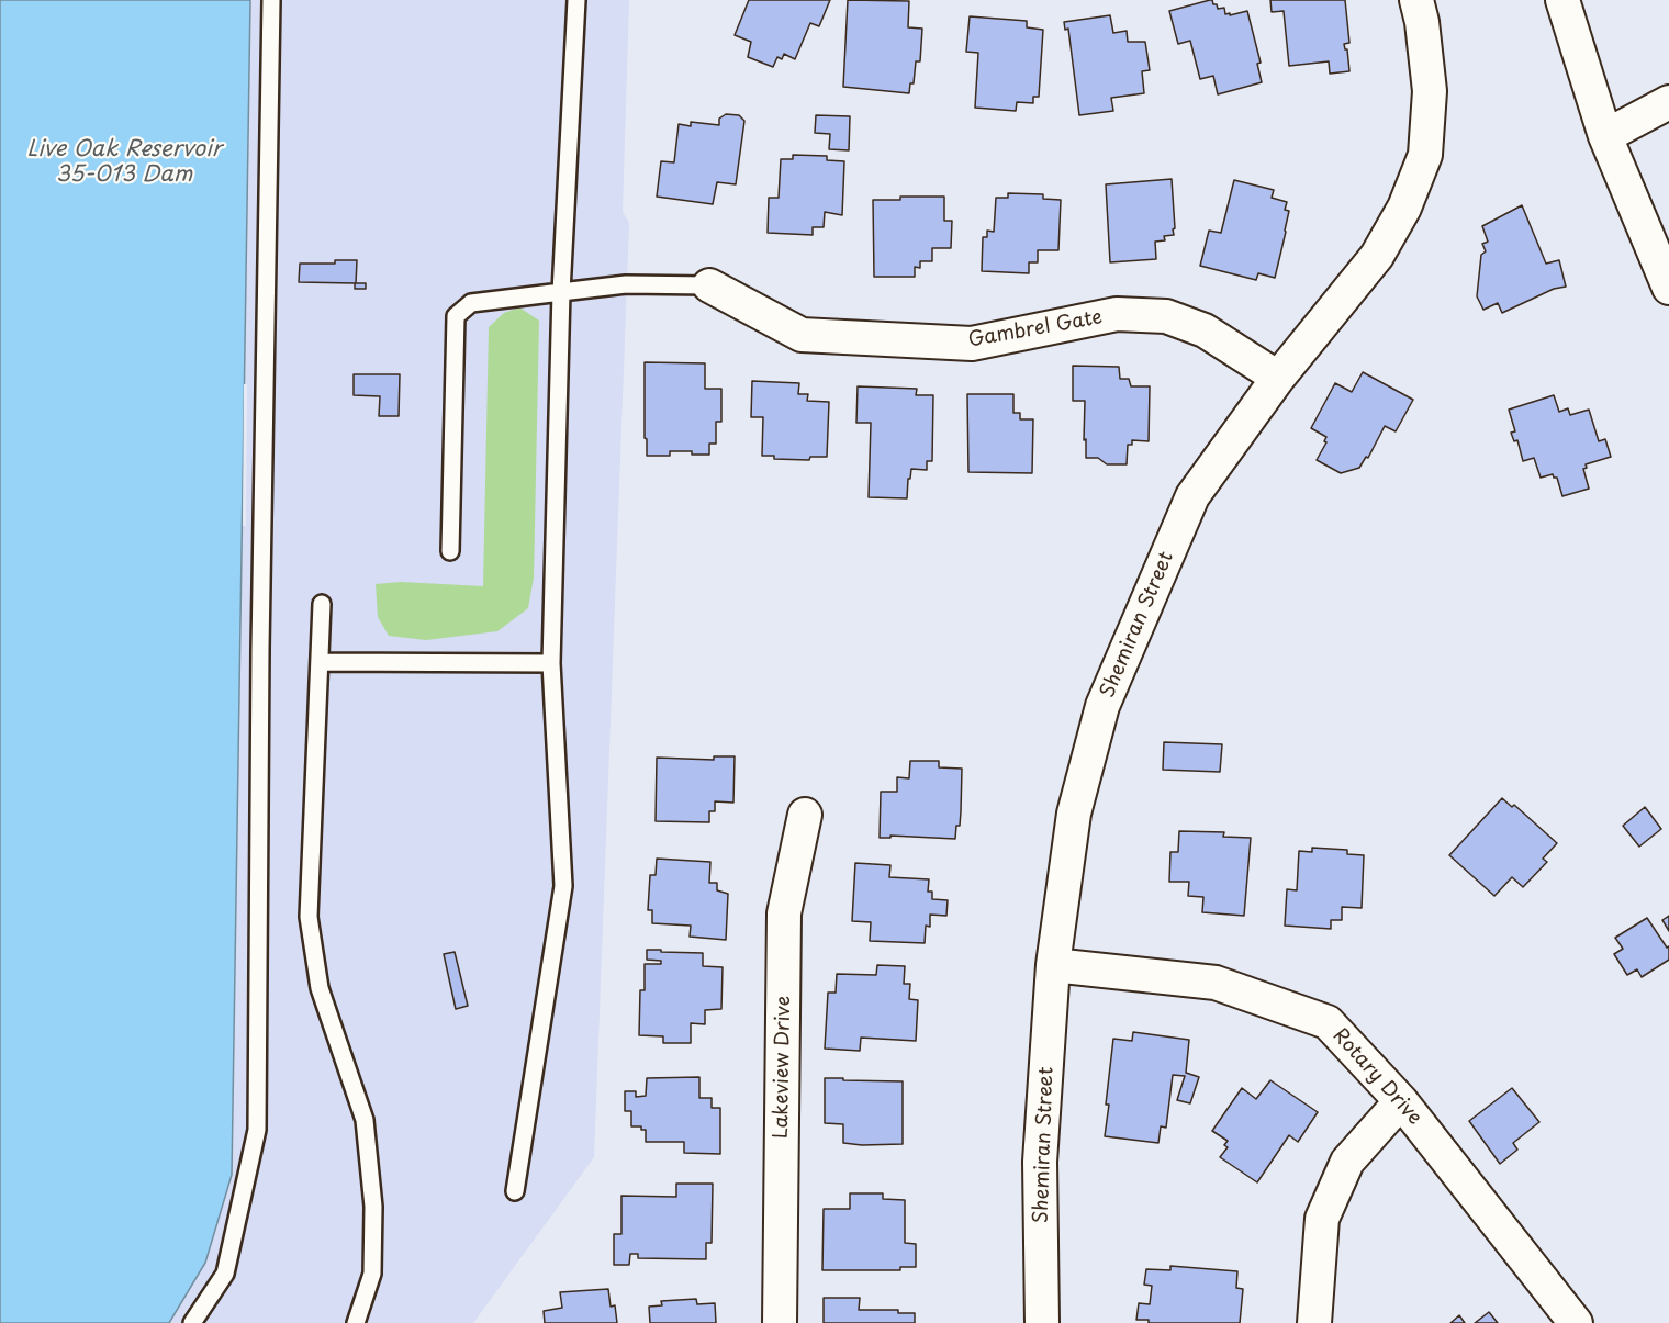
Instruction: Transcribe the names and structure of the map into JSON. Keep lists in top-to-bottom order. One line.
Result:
{"streets":{"street":["Gambrel Gate","Shemiran Street","Lakeview Drive","Rotary Drive"]},"crossings":[["Gambrel Gate","Shemiran Street"],["Shemiran Street","Rotary Drive"]],"water":["Live Oak Reservoir 35-013 Dam"]}
